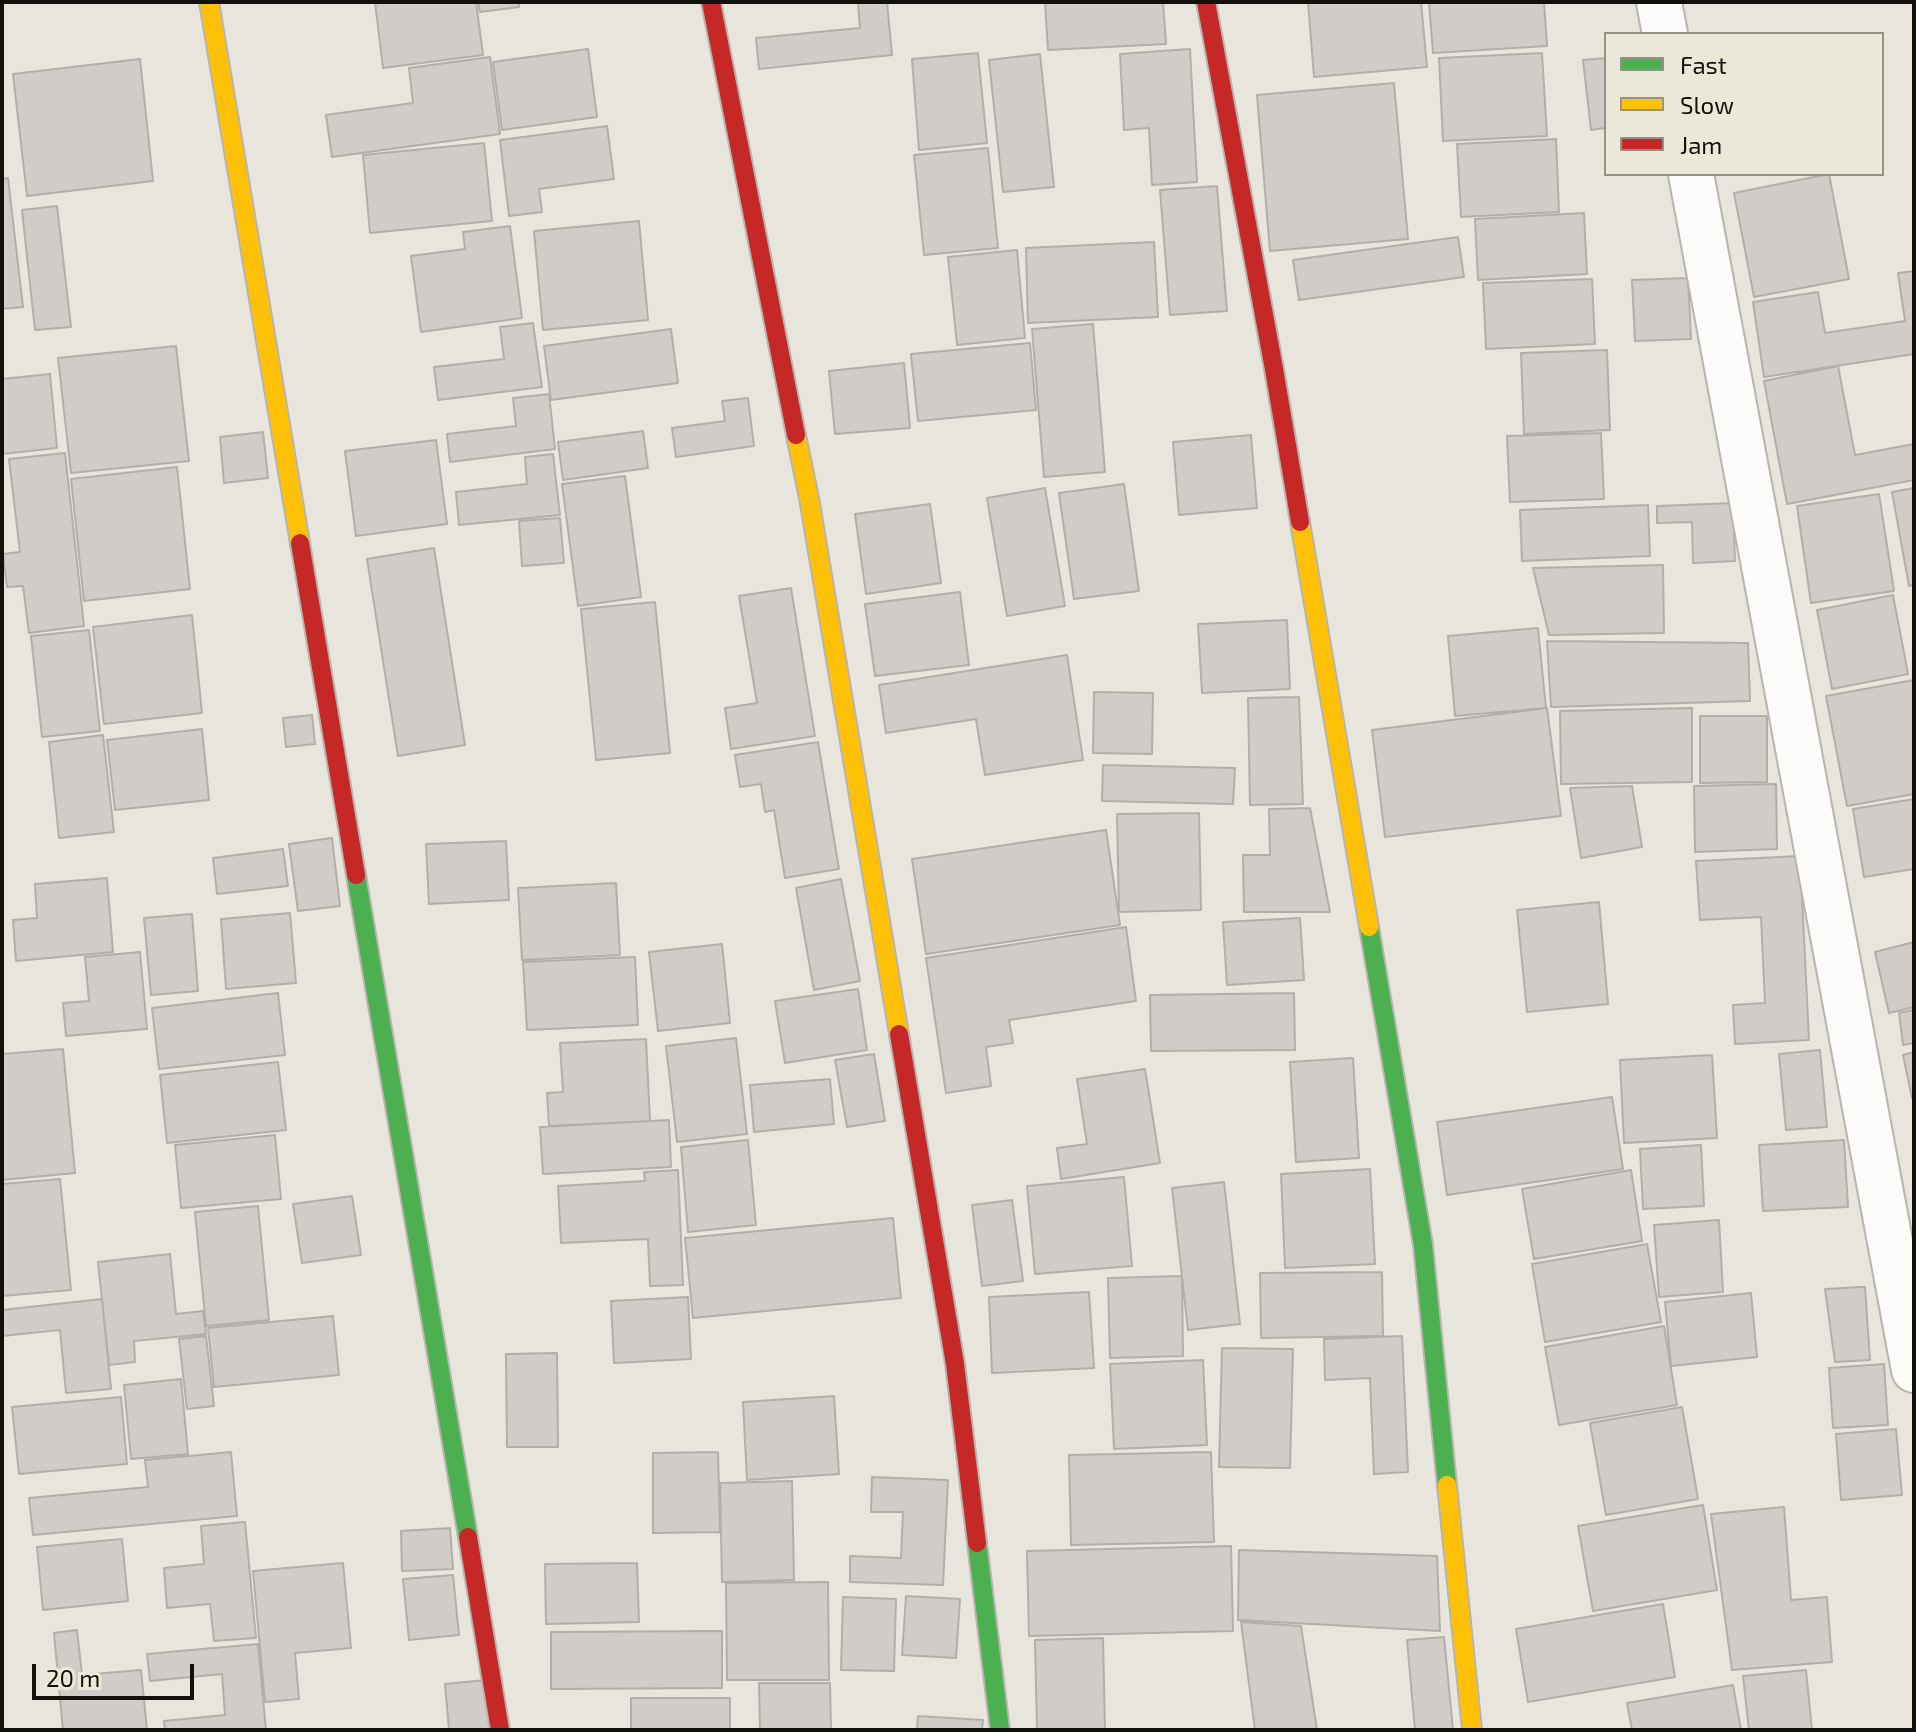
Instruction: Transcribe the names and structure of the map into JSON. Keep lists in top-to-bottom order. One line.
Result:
{"legend":["Fast","Slow","Jam"],"scale_bar":"20 m"}
